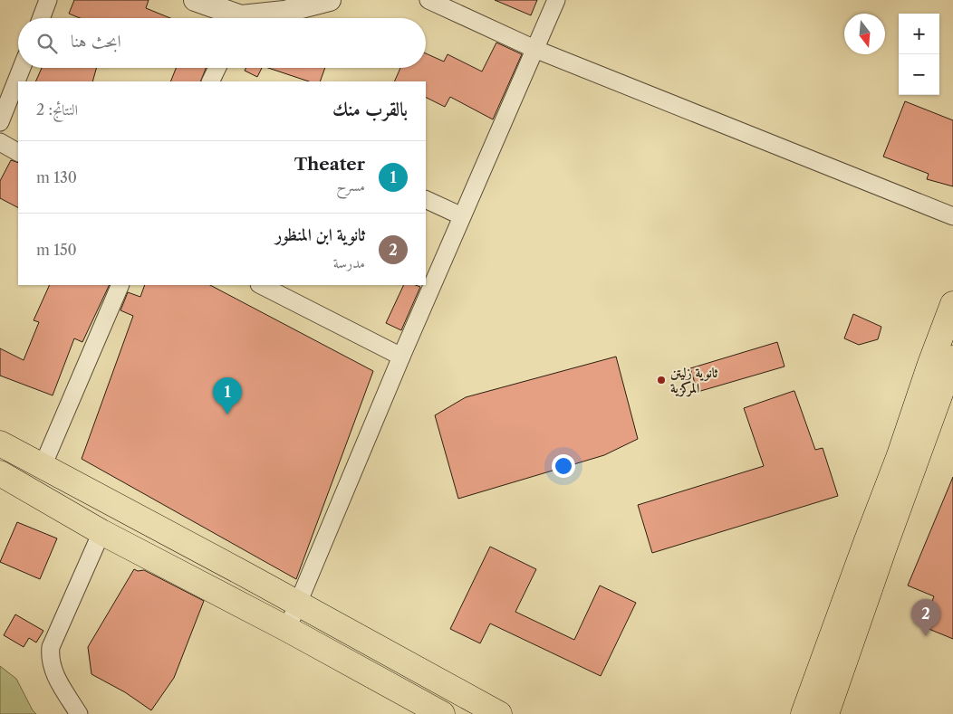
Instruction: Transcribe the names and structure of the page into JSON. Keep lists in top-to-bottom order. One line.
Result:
{"places":["ثانوية زليتن المركزية"],"north":"bottom","page":{"map_buttons":["+","−"],"search":"ابحث هنا","heading":["بالقرب منك","النتائج: 2"],"list":[{"mark":"1","name":"Theater","note":"مسرح","value":"130 m"},{"mark":"2","name":"ثانوية ابن المنظور","note":"مدرسة","value":"150 m"}],"pins":["1","2"]}}
